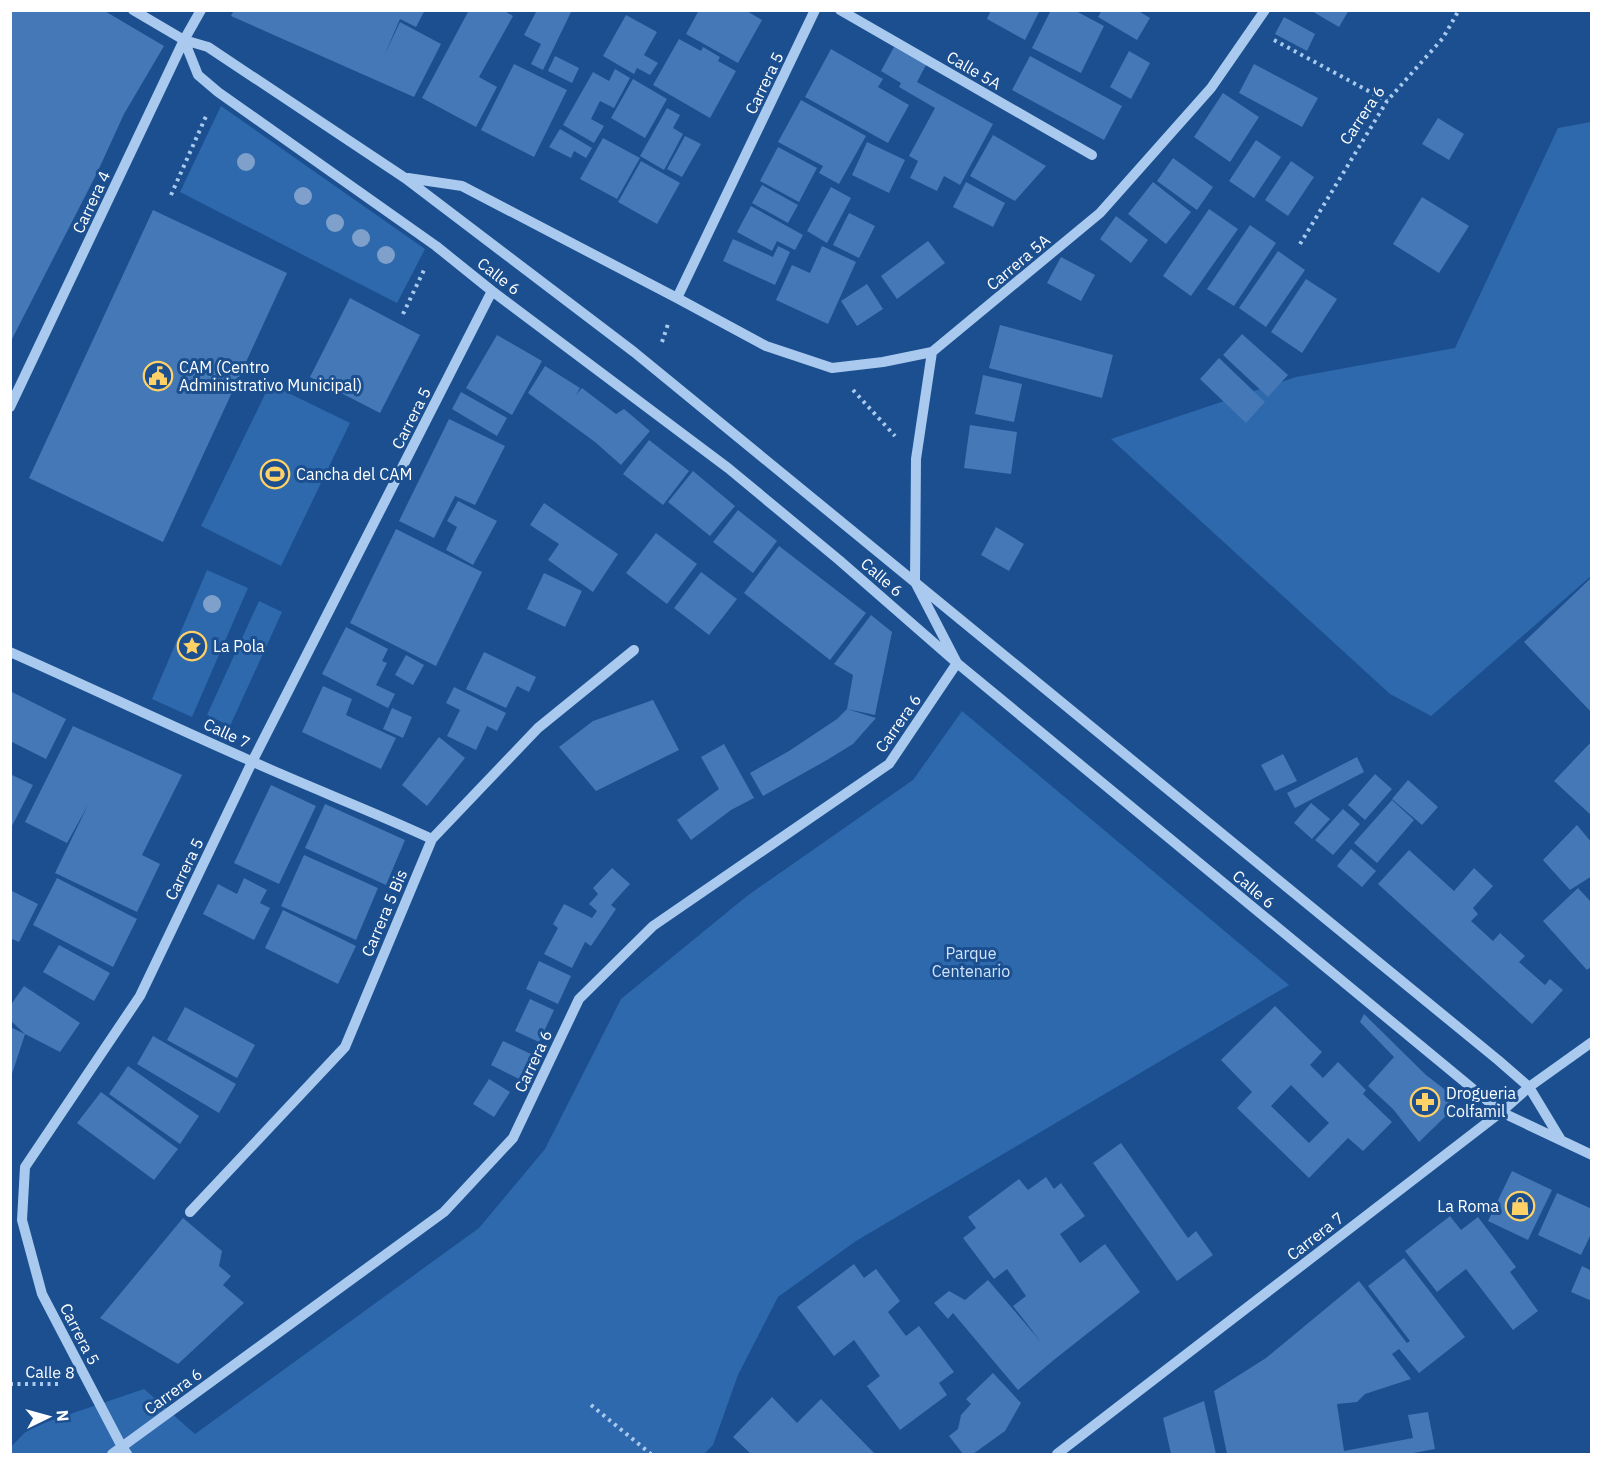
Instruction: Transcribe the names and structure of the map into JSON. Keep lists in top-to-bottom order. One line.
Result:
{"streets":{"street":["Calle 5A","Carrera 5","Carrera 6","Carrera 4","Carrera 5A","Calle 6","Calle 7","Carrera 5 Bis","Carrera 7"],"path":["Calle 8"]},"crossings":[["Carrera 5","Carrera 6"],["Carrera 5","Calle 6"],["Carrera 5","Calle 7"],["Carrera 5","Calle 8"],["Carrera 6","Calle 6"],["Carrera 4","Calle 6"],["Carrera 5A","Calle 6"],["Calle 6","Carrera 7"],["Calle 7","Carrera 5 Bis"]],"parks":["Parque Centenario"],"places":{"public building":["CAM (Centro Administrativo Municipal)"],"sports":["Cancha del CAM"],"place":["La Pola"],"pharmacy":["Drogueria Colfamil"],"shop":["La Roma"]},"north":"right"}
